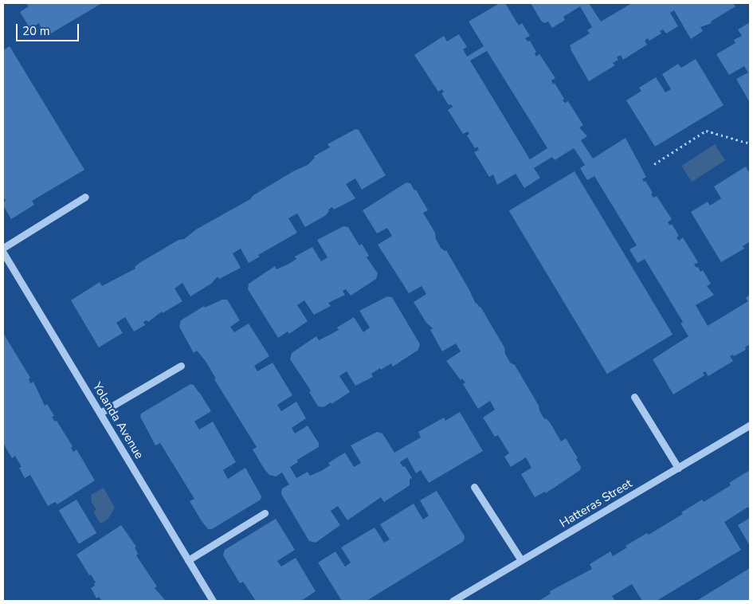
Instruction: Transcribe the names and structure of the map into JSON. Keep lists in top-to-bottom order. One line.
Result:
{"streets":{"street":["Yolanda Avenue","Hatteras Street"]},"scale_bar":"20 m"}
